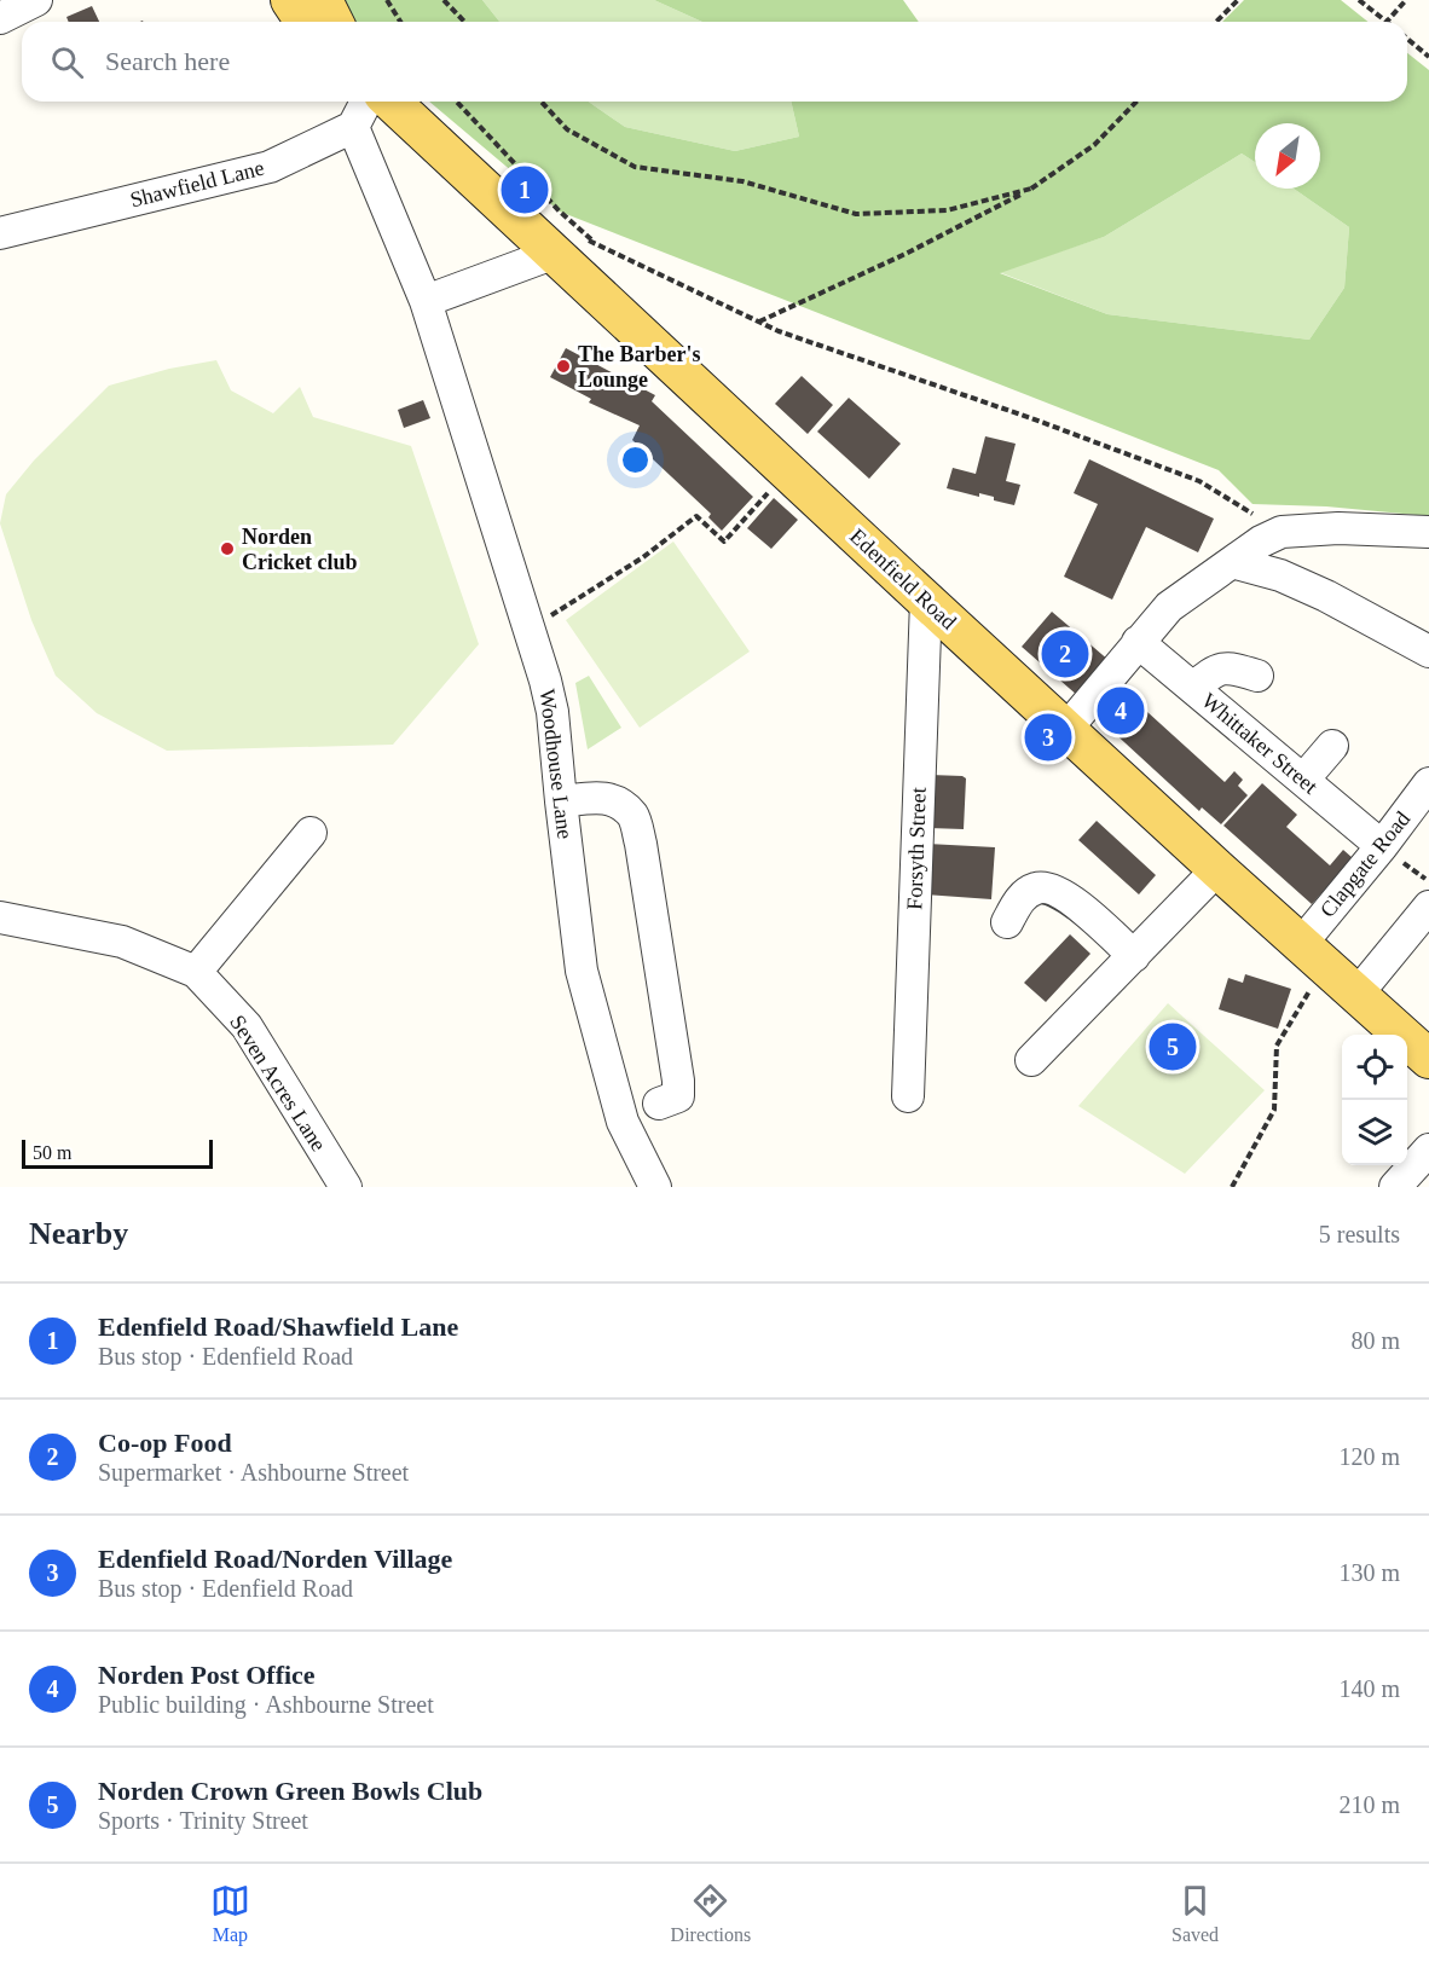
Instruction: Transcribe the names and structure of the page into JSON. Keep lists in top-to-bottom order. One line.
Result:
{"streets":{"main road":["Edenfield Road"],"street":["Shawfield Lane","Whittaker Street","Woodhouse Lane","Forsyth Street","Clapgate Road","Seven Acres Lane"]},"crossings":[["Shawfield Lane","Woodhouse Lane"],["Edenfield Road","Forsyth Street"],["Edenfield Road","Clapgate Road"],["Whittaker Street","Clapgate Road"]],"places":["The Barber's Lounge","Norden Cricket club"],"scale_bar":"50 m","north":"bottom left","page":{"search":"Search here","pins":["1","2","4","3","5"],"scale":"50 m","heading":["Nearby","5 results"],"list":[{"mark":"1","name":"Edenfield Road/Shawfield Lane","note":"Bus stop · Edenfield Road","value":"80 m"},{"mark":"2","name":"Co-op Food","note":"Supermarket · Ashbourne Street","value":"120 m"},{"mark":"3","name":"Edenfield Road/Norden Village","note":"Bus stop · Edenfield Road","value":"130 m"},{"mark":"4","name":"Norden Post Office","note":"Public building · Ashbourne Street","value":"140 m"},{"mark":"5","name":"Norden Crown Green Bowls Club","note":"Sports · Trinity Street","value":"210 m"}],"nav":["Map","Directions","Saved"]}}
